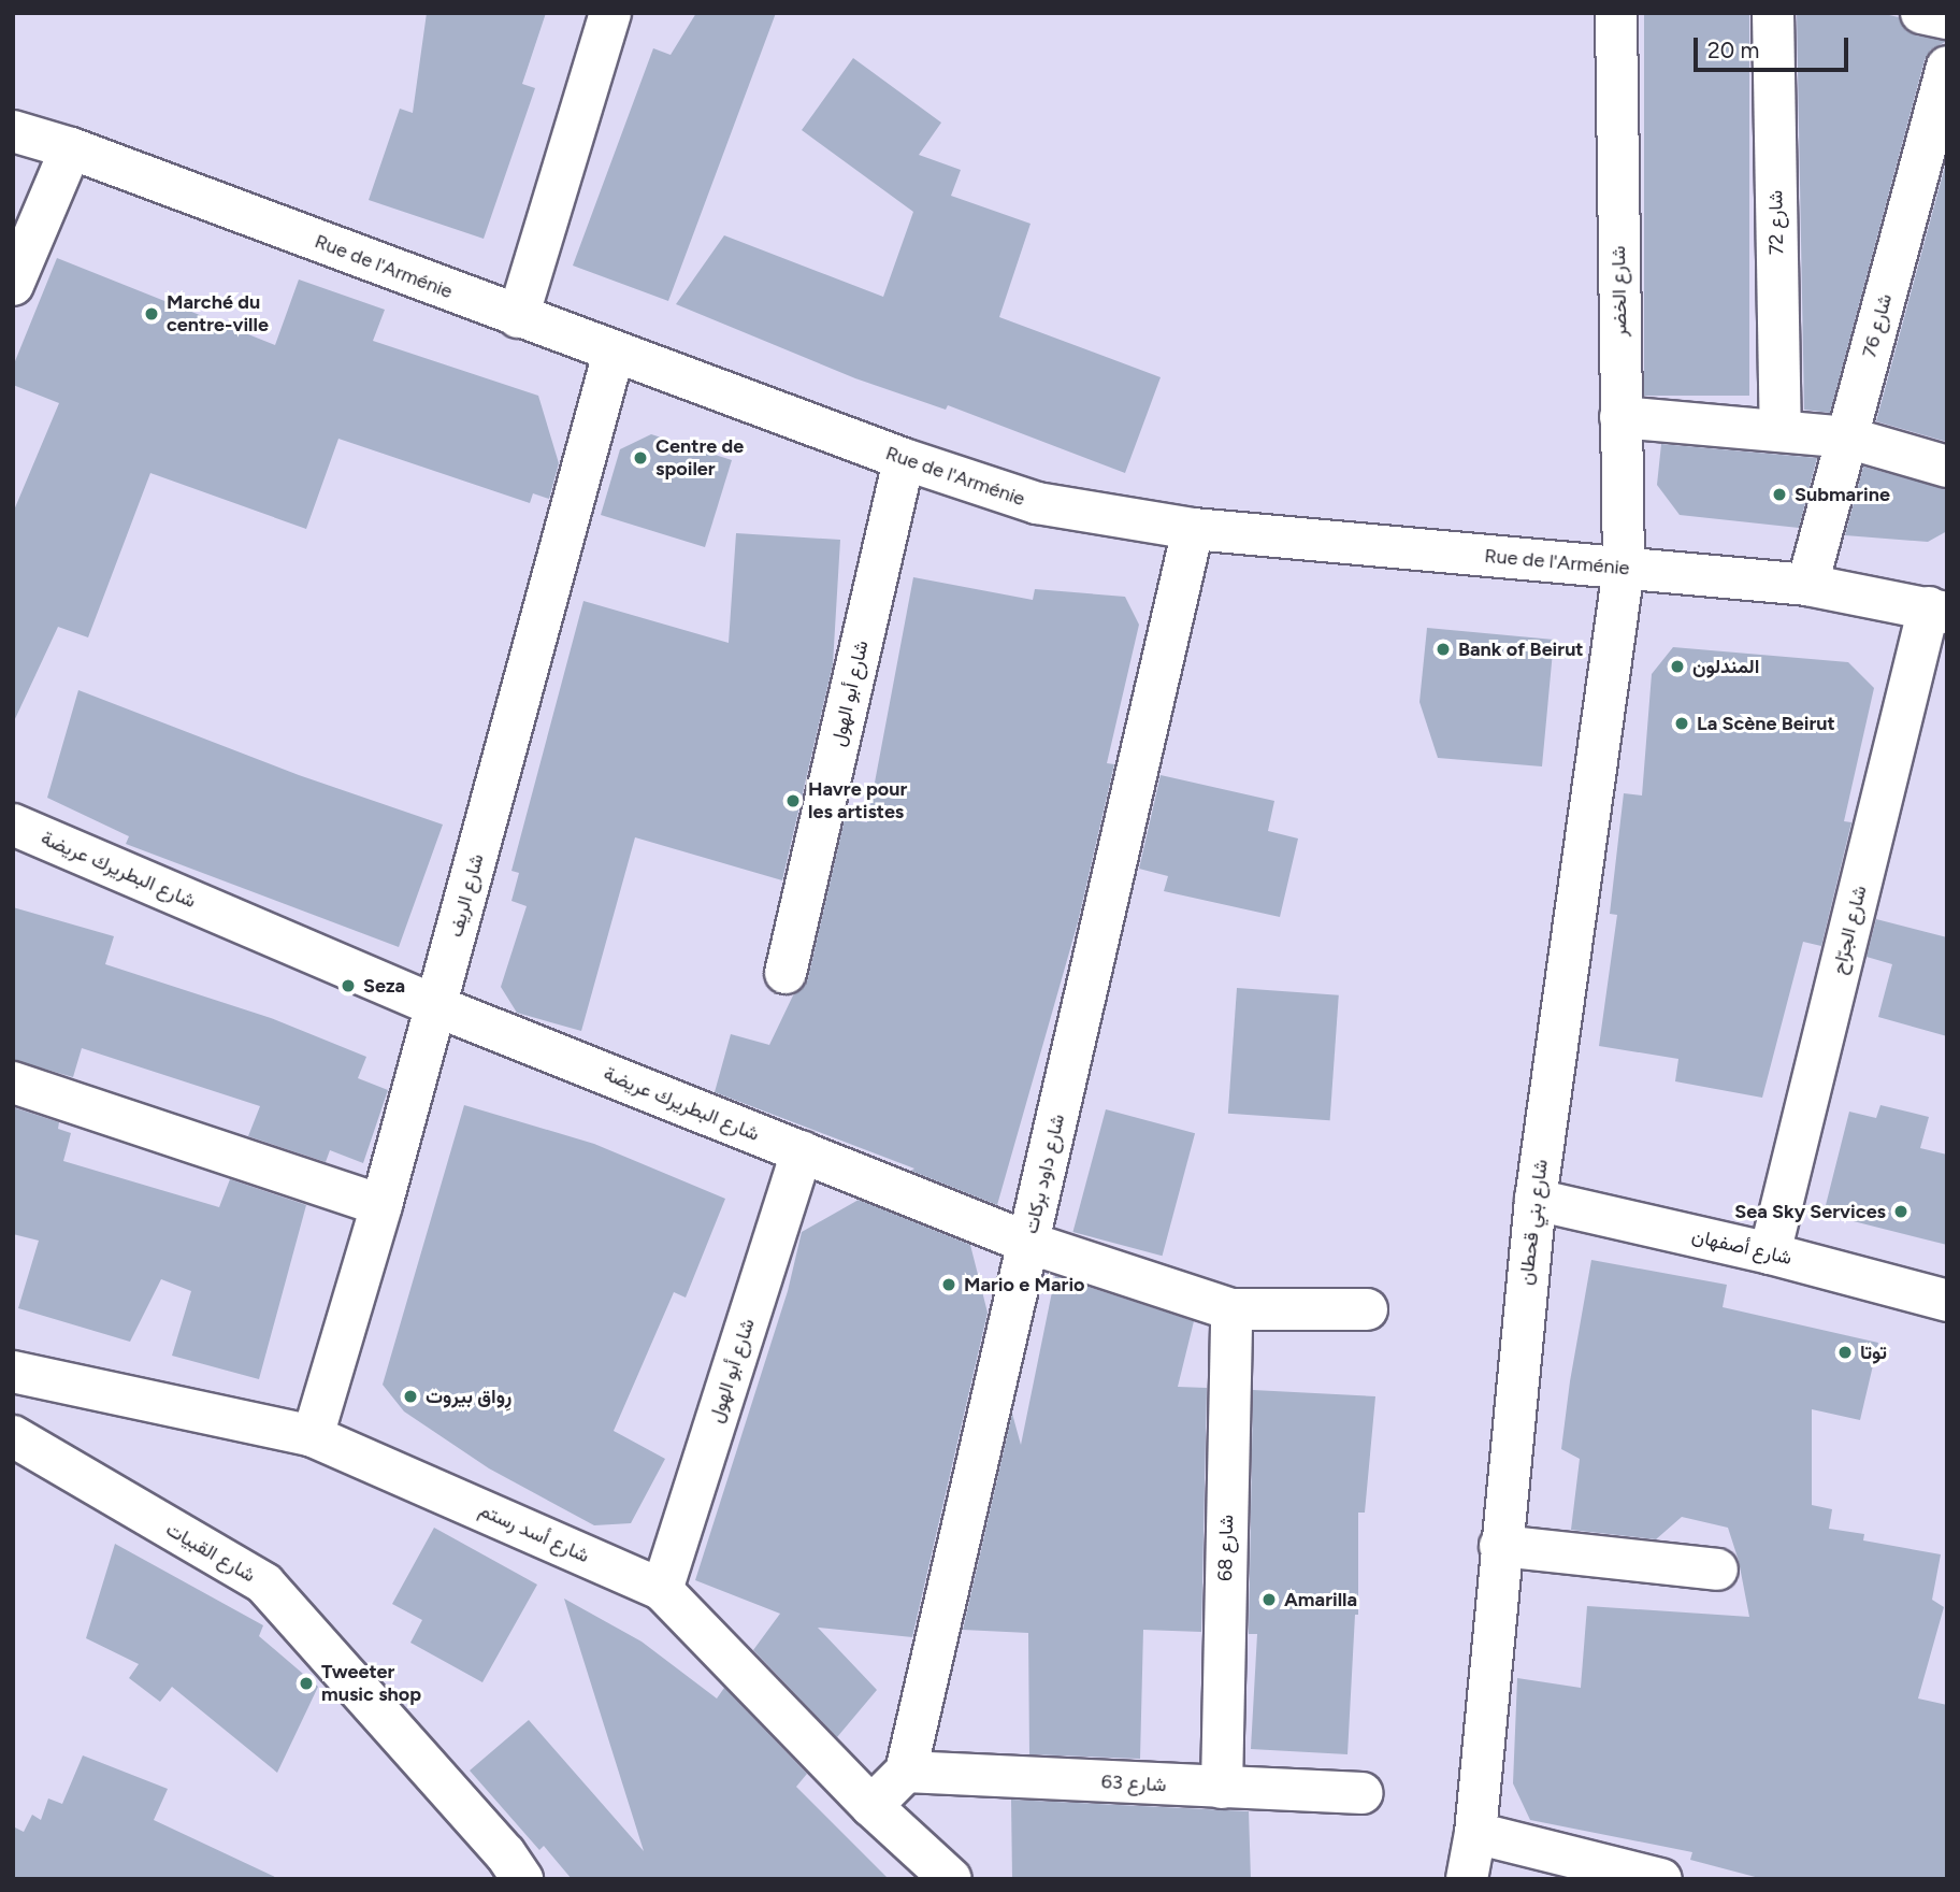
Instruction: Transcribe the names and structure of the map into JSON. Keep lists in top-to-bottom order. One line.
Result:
{"streets":{"street":["شارع 72","Rue de l'Arménie","شارع الخضر","شارع 76","شارع أبو الهول","شارع البطريرك عريضة","شارع الريف","شارع الجرّاح","شارع داود بركات","شارع بني قحطان","شارع أصفهان","شارع أسد رستم","شارع 68","شارع القبيات","شارع 63"]},"crossings":[["Rue de l'Arménie","شارع الخضر"],["Rue de l'Arménie","شارع 76"],["Rue de l'Arménie","شارع أبو الهول"],["Rue de l'Arménie","شارع الريف"],["Rue de l'Arménie","شارع الجرّاح"],["Rue de l'Arménie","شارع داود بركات"],["Rue de l'Arménie","شارع بني قحطان"],["شارع الخضر","شارع بني قحطان"],["شارع أبو الهول","شارع البطريرك عريضة"],["شارع أبو الهول","شارع أسد رستم"],["شارع البطريرك عريضة","شارع الريف"],["شارع البطريرك عريضة","شارع داود بركات"],["شارع البطريرك عريضة","شارع 68"],["شارع الريف","شارع أسد رستم"],["شارع الجرّاح","شارع أصفهان"],["شارع داود بركات","شارع 63"],["شارع بني قحطان","شارع أصفهان"],["شارع 68","شارع 63"]],"places":["Marché du centre-ville","Centre de spoiler","Submarine","Bank of Beirut","المندلون","La Scène Beirut","Havre pour les artistes","Seza","Sea Sky Services","Mario e Mario","توتا","رِواق بيروت","Amarilla","Tweeter music shop"],"scale_bar":"20 m"}
